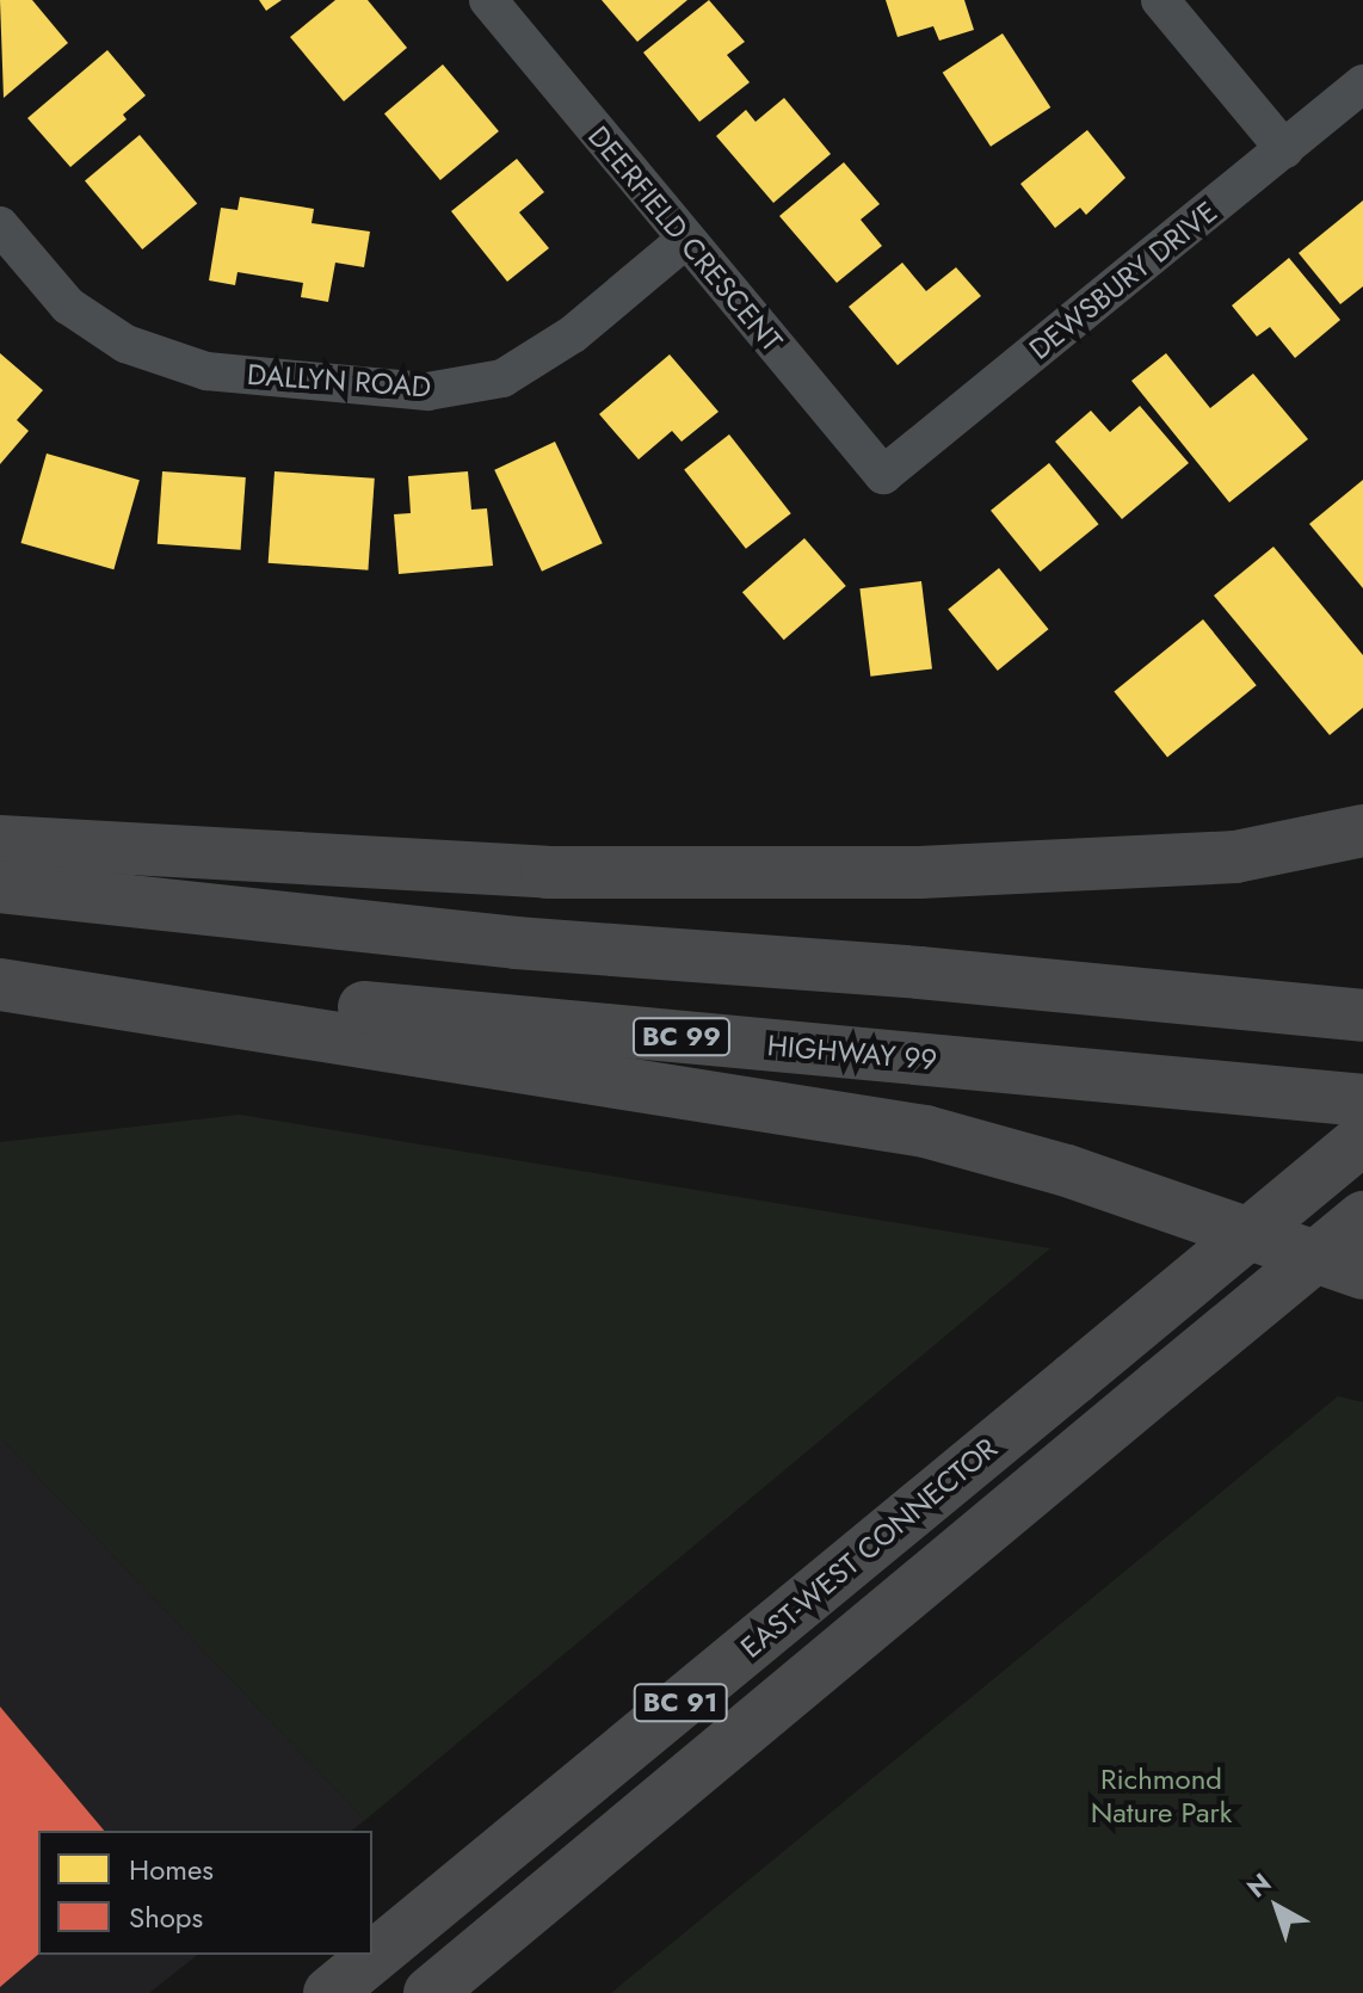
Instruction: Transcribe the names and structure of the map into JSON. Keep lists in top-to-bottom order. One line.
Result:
{"streets":{"highway":["BC 99","HIGHWAY 99","EAST-WEST CONNECTOR","BC 91"],"street":["DEERFIELD CRESCENT","DEWSBURY DRIVE","DALLYN ROAD"]},"crossings":[["DEERFIELD CRESCENT","DEWSBURY DRIVE"],["DEERFIELD CRESCENT","DALLYN ROAD"]],"parks":["Richmond Nature Park"],"legend":["Homes","Shops"],"north":"top left"}
